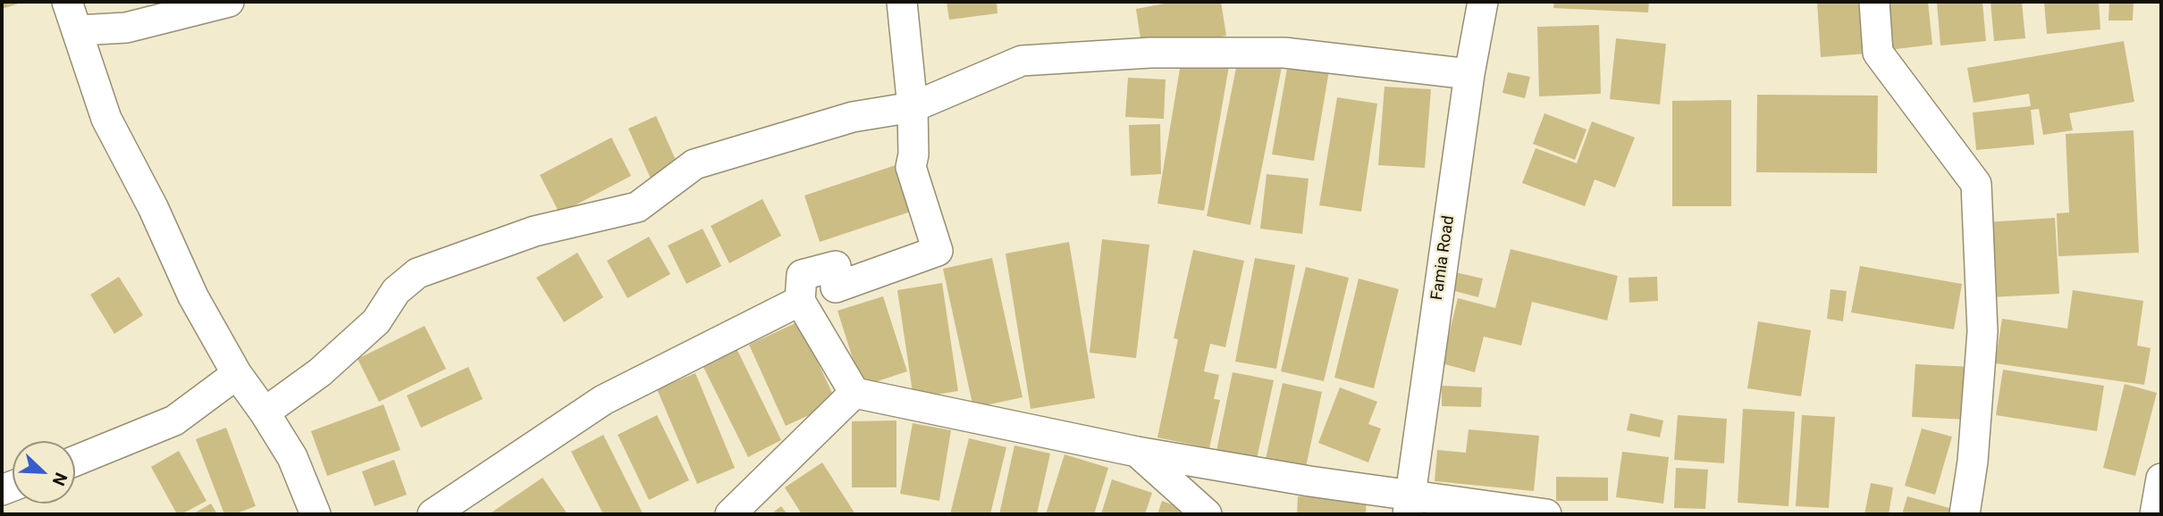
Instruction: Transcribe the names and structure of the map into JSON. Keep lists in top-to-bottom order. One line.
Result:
{"streets":{"street":["Famia Road"]},"north":"bottom right"}
